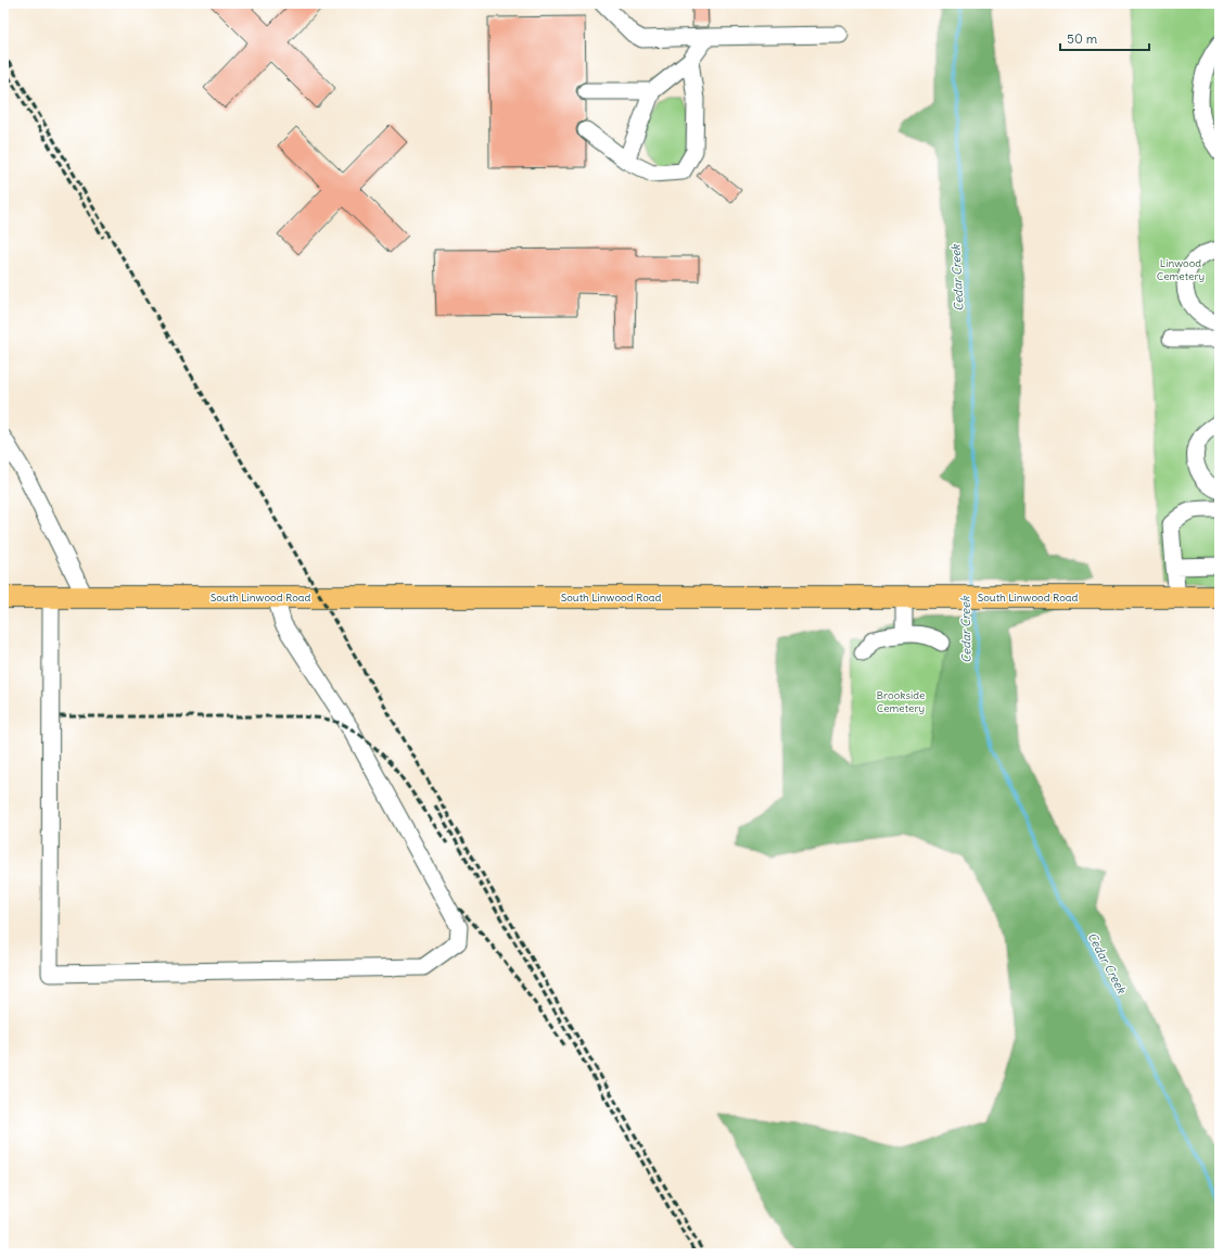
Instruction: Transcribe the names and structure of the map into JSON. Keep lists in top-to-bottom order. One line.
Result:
{"streets":{"main road":["South Linwood Road"]},"water":["Cedar Creek"],"parks":["Linwood Cemetery","Brookside Cemetery"],"scale_bar":"50 m"}
